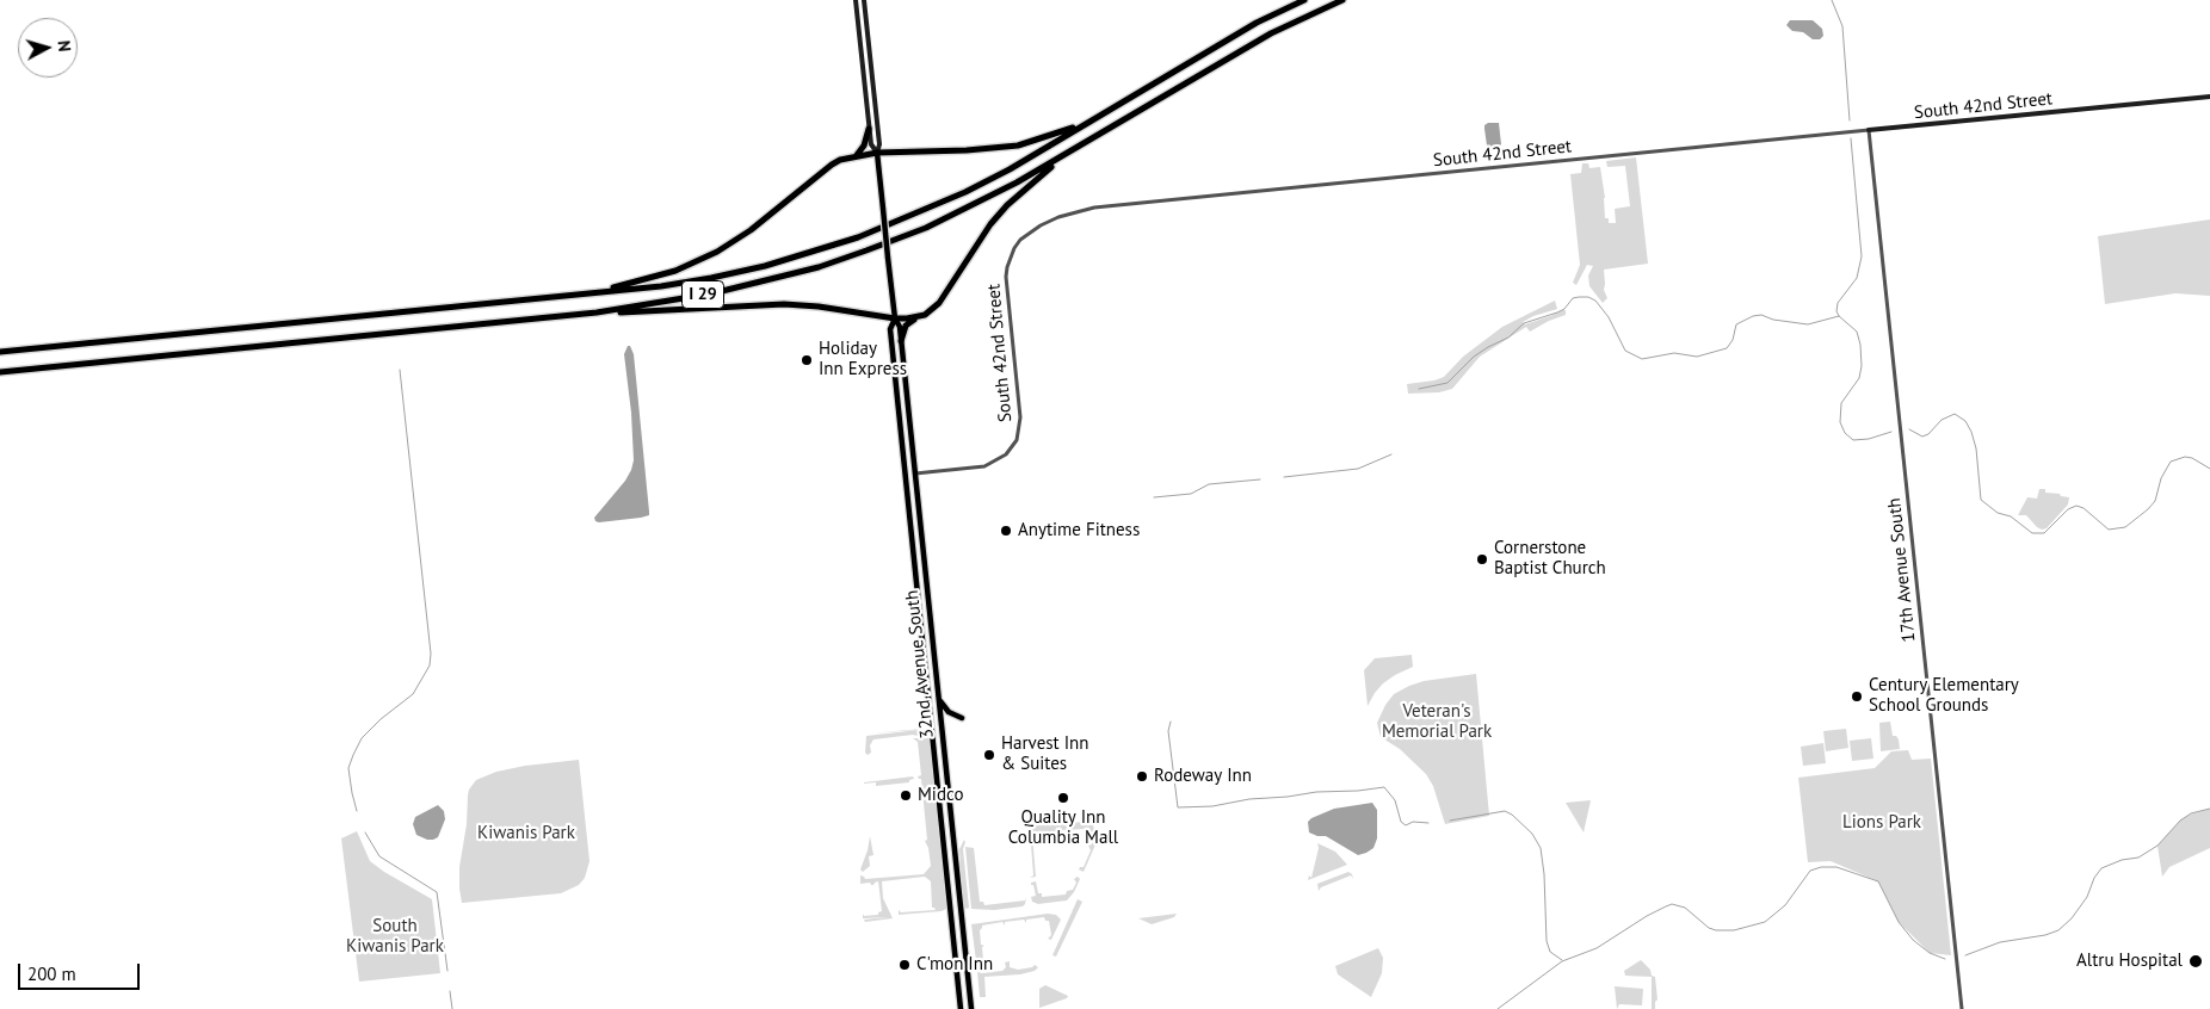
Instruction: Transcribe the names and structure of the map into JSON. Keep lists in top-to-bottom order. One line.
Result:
{"streets":{"highway":["I 29"],"main road":["South 42nd Street","32nd Avenue South"],"street":["17th Avenue South"]},"crossings":[["South 42nd Street","17th Avenue South"],["South 42nd Street","32nd Avenue South"]],"parks":["Veteran's Memorial Park","Lions Park","Kiwanis Park","South Kiwanis Park"],"places":["Holiday Inn Express","Anytime Fitness","Cornerstone Baptist Church","Century Elementary School Grounds","Harvest Inn & Suites","Rodeway Inn","Midco","Quality Inn Columbia Mall","Altru Hospital","C'mon Inn"],"scale_bar":"200 m","north":"right"}
